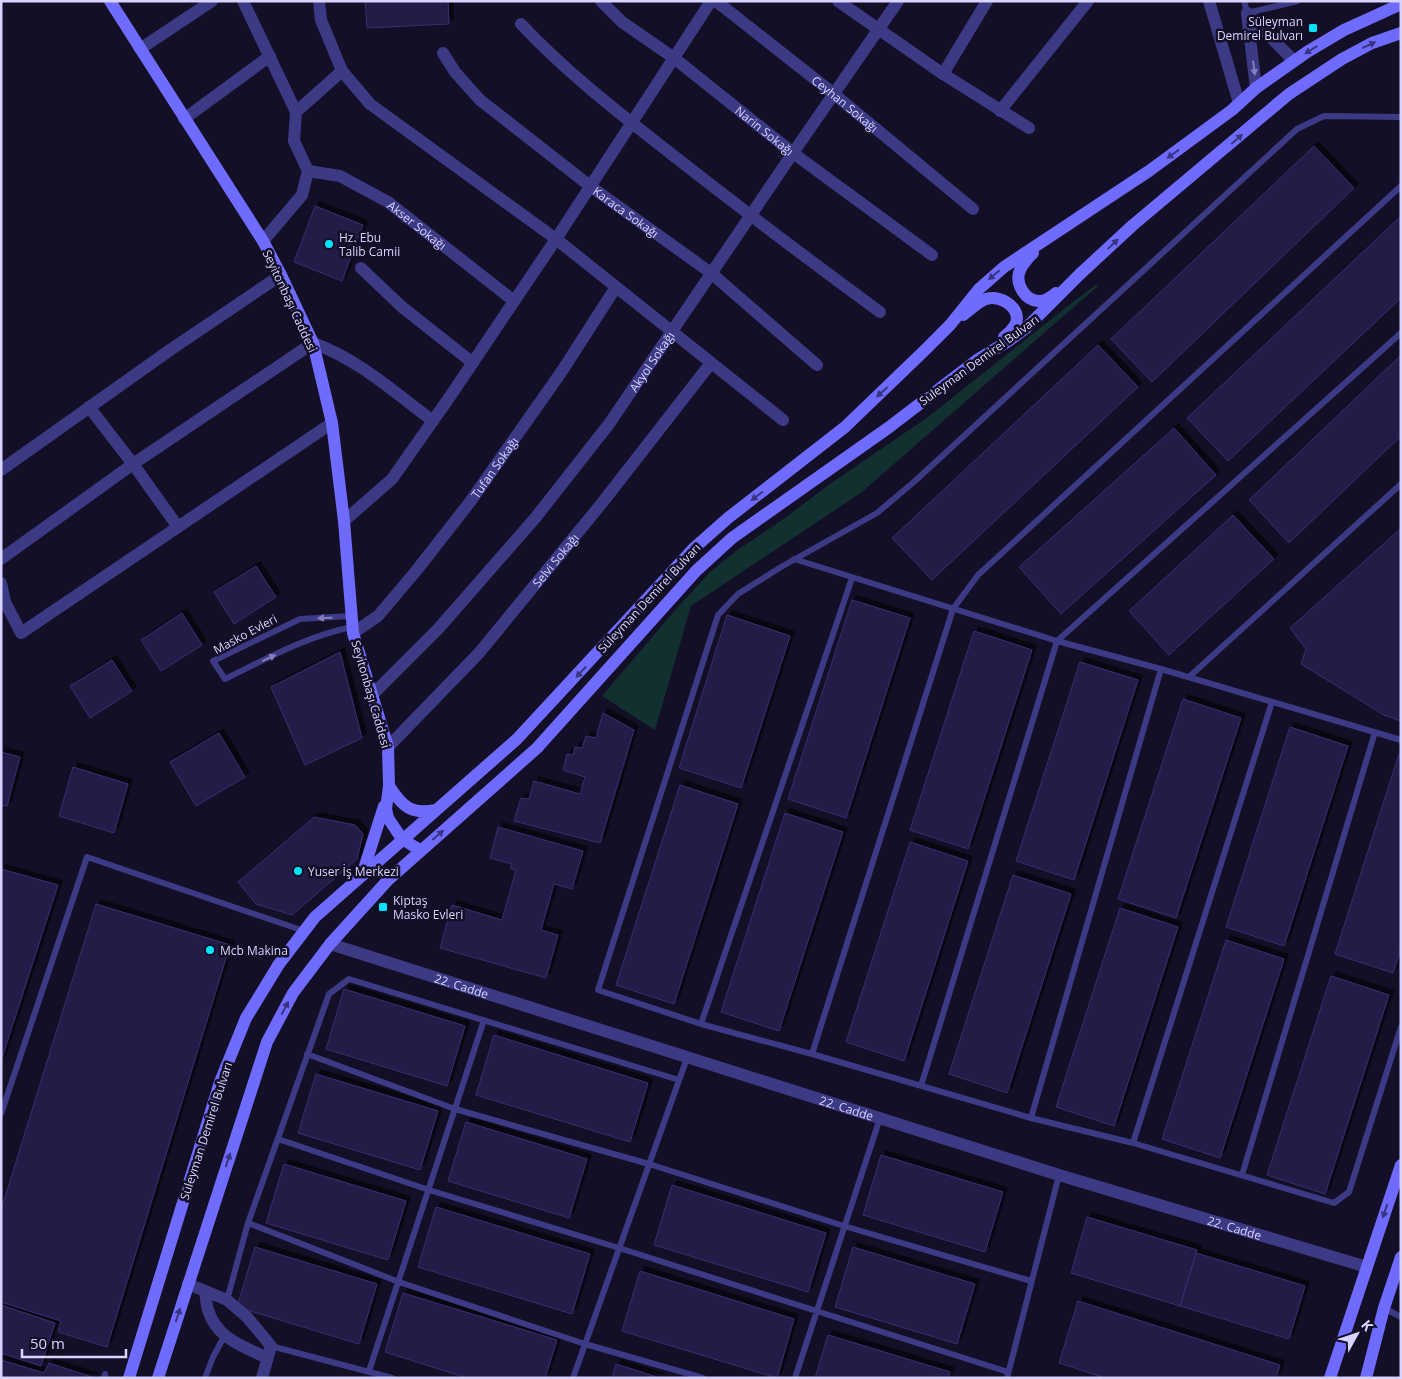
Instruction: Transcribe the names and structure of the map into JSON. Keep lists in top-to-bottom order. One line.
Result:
{"streets":{"main road":["Seyitonbaşı Caddesi","Süleyman Demirel Bulvarı"],"street":["Ceyhan Sokağı","Narin Sokağı","Karaca Sokağı","Akser Sokağı","Akyol Sokağı","Tufan Sokağı","Selvi Sokağı","22. Cadde"],"lane":["Masko Evleri"]},"crossings":[["Ceyhan Sokağı","Akyol Sokağı"],["Narin Sokağı","Akyol Sokağı"],["Karaca Sokağı","Akyol Sokağı"],["Seyitonbaşı Caddesi","Süleyman Demirel Bulvarı"],["Seyitonbaşı Caddesi","Akyol Sokağı"],["Seyitonbaşı Caddesi","Tufan Sokağı"],["Seyitonbaşı Caddesi","Selvi Sokağı"],["Seyitonbaşı Caddesi","Masko Evleri"],["Süleyman Demirel Bulvarı","22. Cadde"],["Tufan Sokağı","Masko Evleri"]],"places":{"transit":["Süleyman Demirel Bulvarı","Kiptaş Masko Evleri"],"other":["Hz. Ebu Talib Camii","Yuser İş Merkezi","Mcb Makina"]},"scale_bar":"50 m","north":"top right"}
